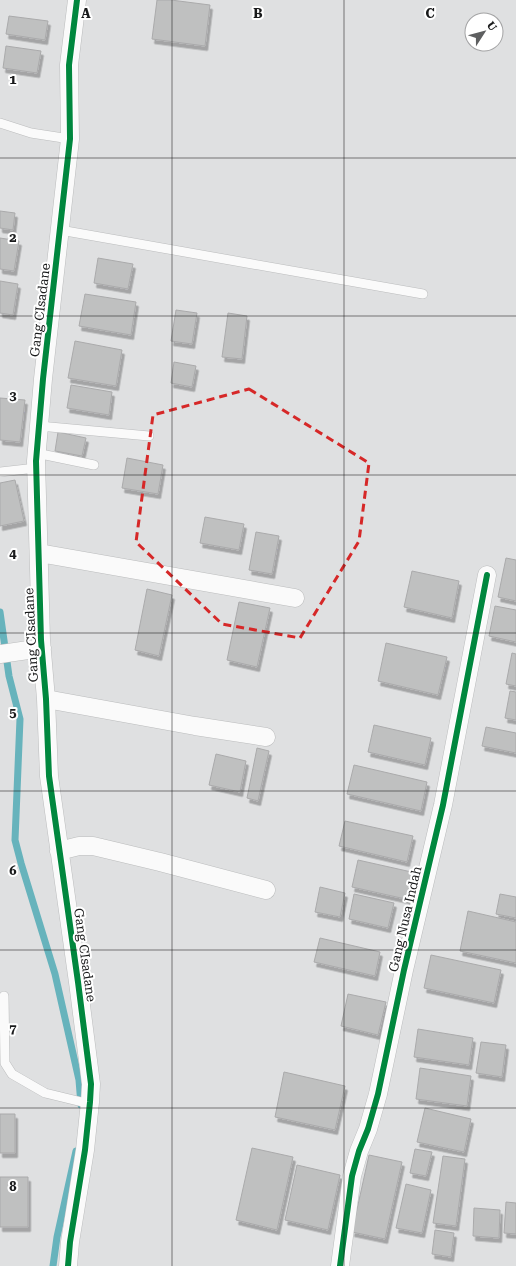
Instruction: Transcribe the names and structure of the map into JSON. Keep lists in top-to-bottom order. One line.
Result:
{"streets":{"street":["Gang CIsadane","Gang Nusa Indah"]},"north":"top right","grid":{"columns":["A","B","C"],"rows":["1","2","3","4","5","6","7","8"]}}
